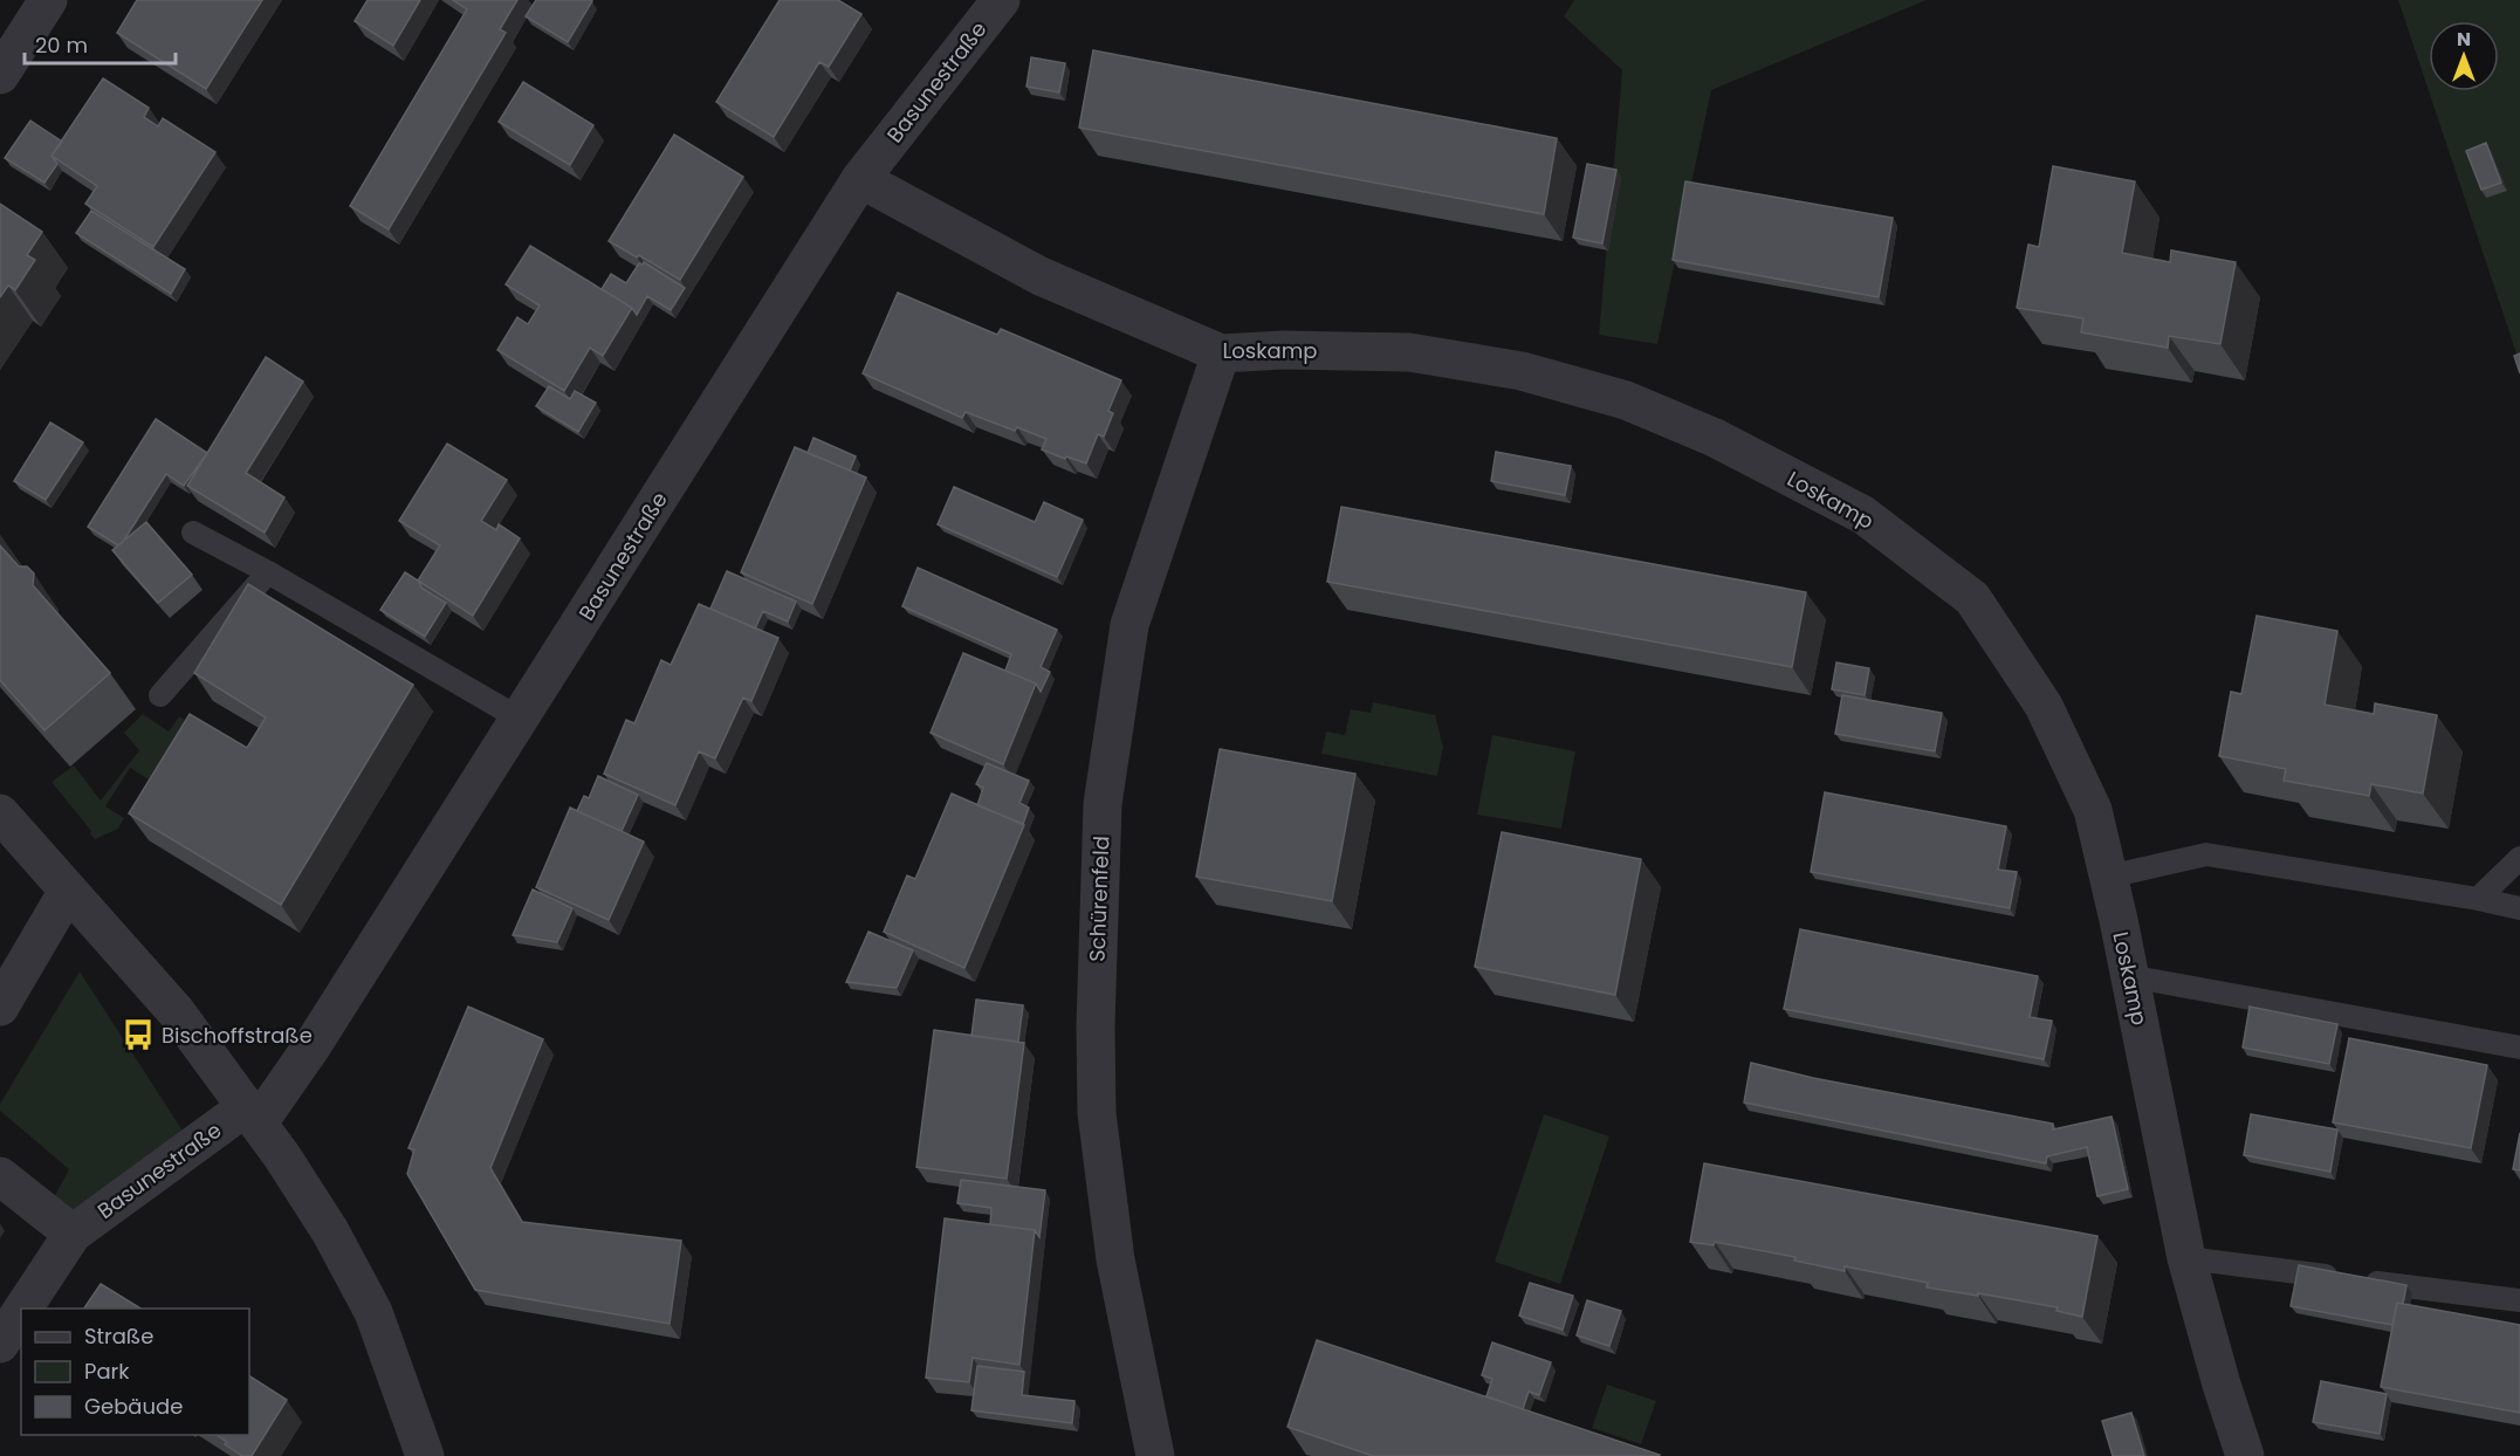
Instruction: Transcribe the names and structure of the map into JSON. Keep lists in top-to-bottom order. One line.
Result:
{"streets":{"street":["Basunestraße","Loskamp","Schürenfeld"]},"crossings":[["Basunestraße","Loskamp"],["Loskamp","Schürenfeld"]],"places":{"bus stop":["Bischoffstraße"]},"legend":["Straße","Park","Gebäude"],"scale_bar":"20 m","north":"top"}
